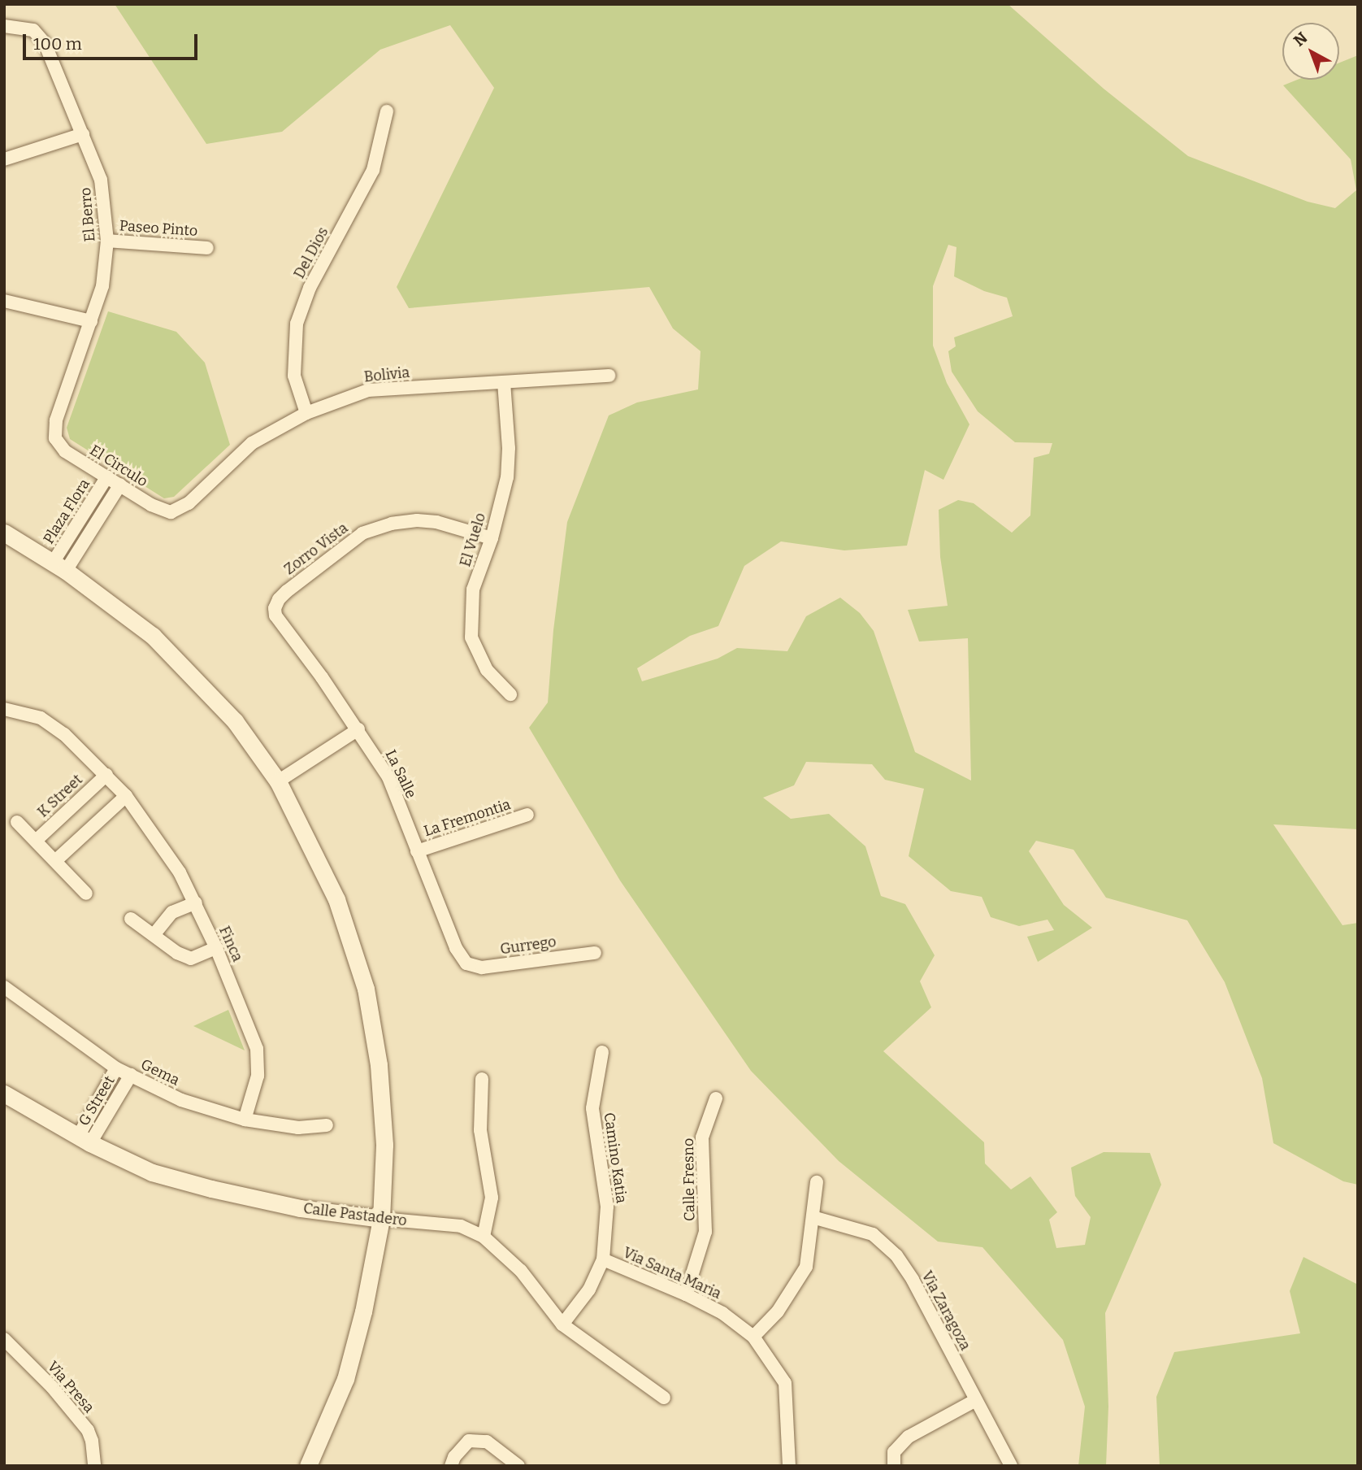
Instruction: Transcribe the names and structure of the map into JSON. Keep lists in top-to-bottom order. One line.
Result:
{"streets":{"street":["El Berro","Paseo Pinto","Del Dios","Bolivia","El Circulo","Plaza Flora","El Vuelo","Zorro Vista","La Salle","K Street","La Fremontia","Finca","Gurrego","Gema","G Street","Camino Katia","Calle Fresno","Calle Pastadero","Via Santa Maria","Via Zaragoza","Via Presa"]},"crossings":[["El Berro","Paseo Pinto"],["El Berro","El Circulo"],["Del Dios","Bolivia"],["Bolivia","El Circulo"],["Bolivia","El Vuelo"],["El Circulo","Plaza Flora"],["El Vuelo","Zorro Vista"],["Zorro Vista","La Salle"],["La Salle","La Fremontia"],["La Salle","Gurrego"],["K Street","Finca"],["Finca","Gema"],["Gema","G Street"],["G Street","Calle Pastadero"],["Camino Katia","Calle Pastadero"],["Camino Katia","Via Santa Maria"],["Calle Fresno","Via Santa Maria"]],"scale_bar":"100 m","north":"top left"}
